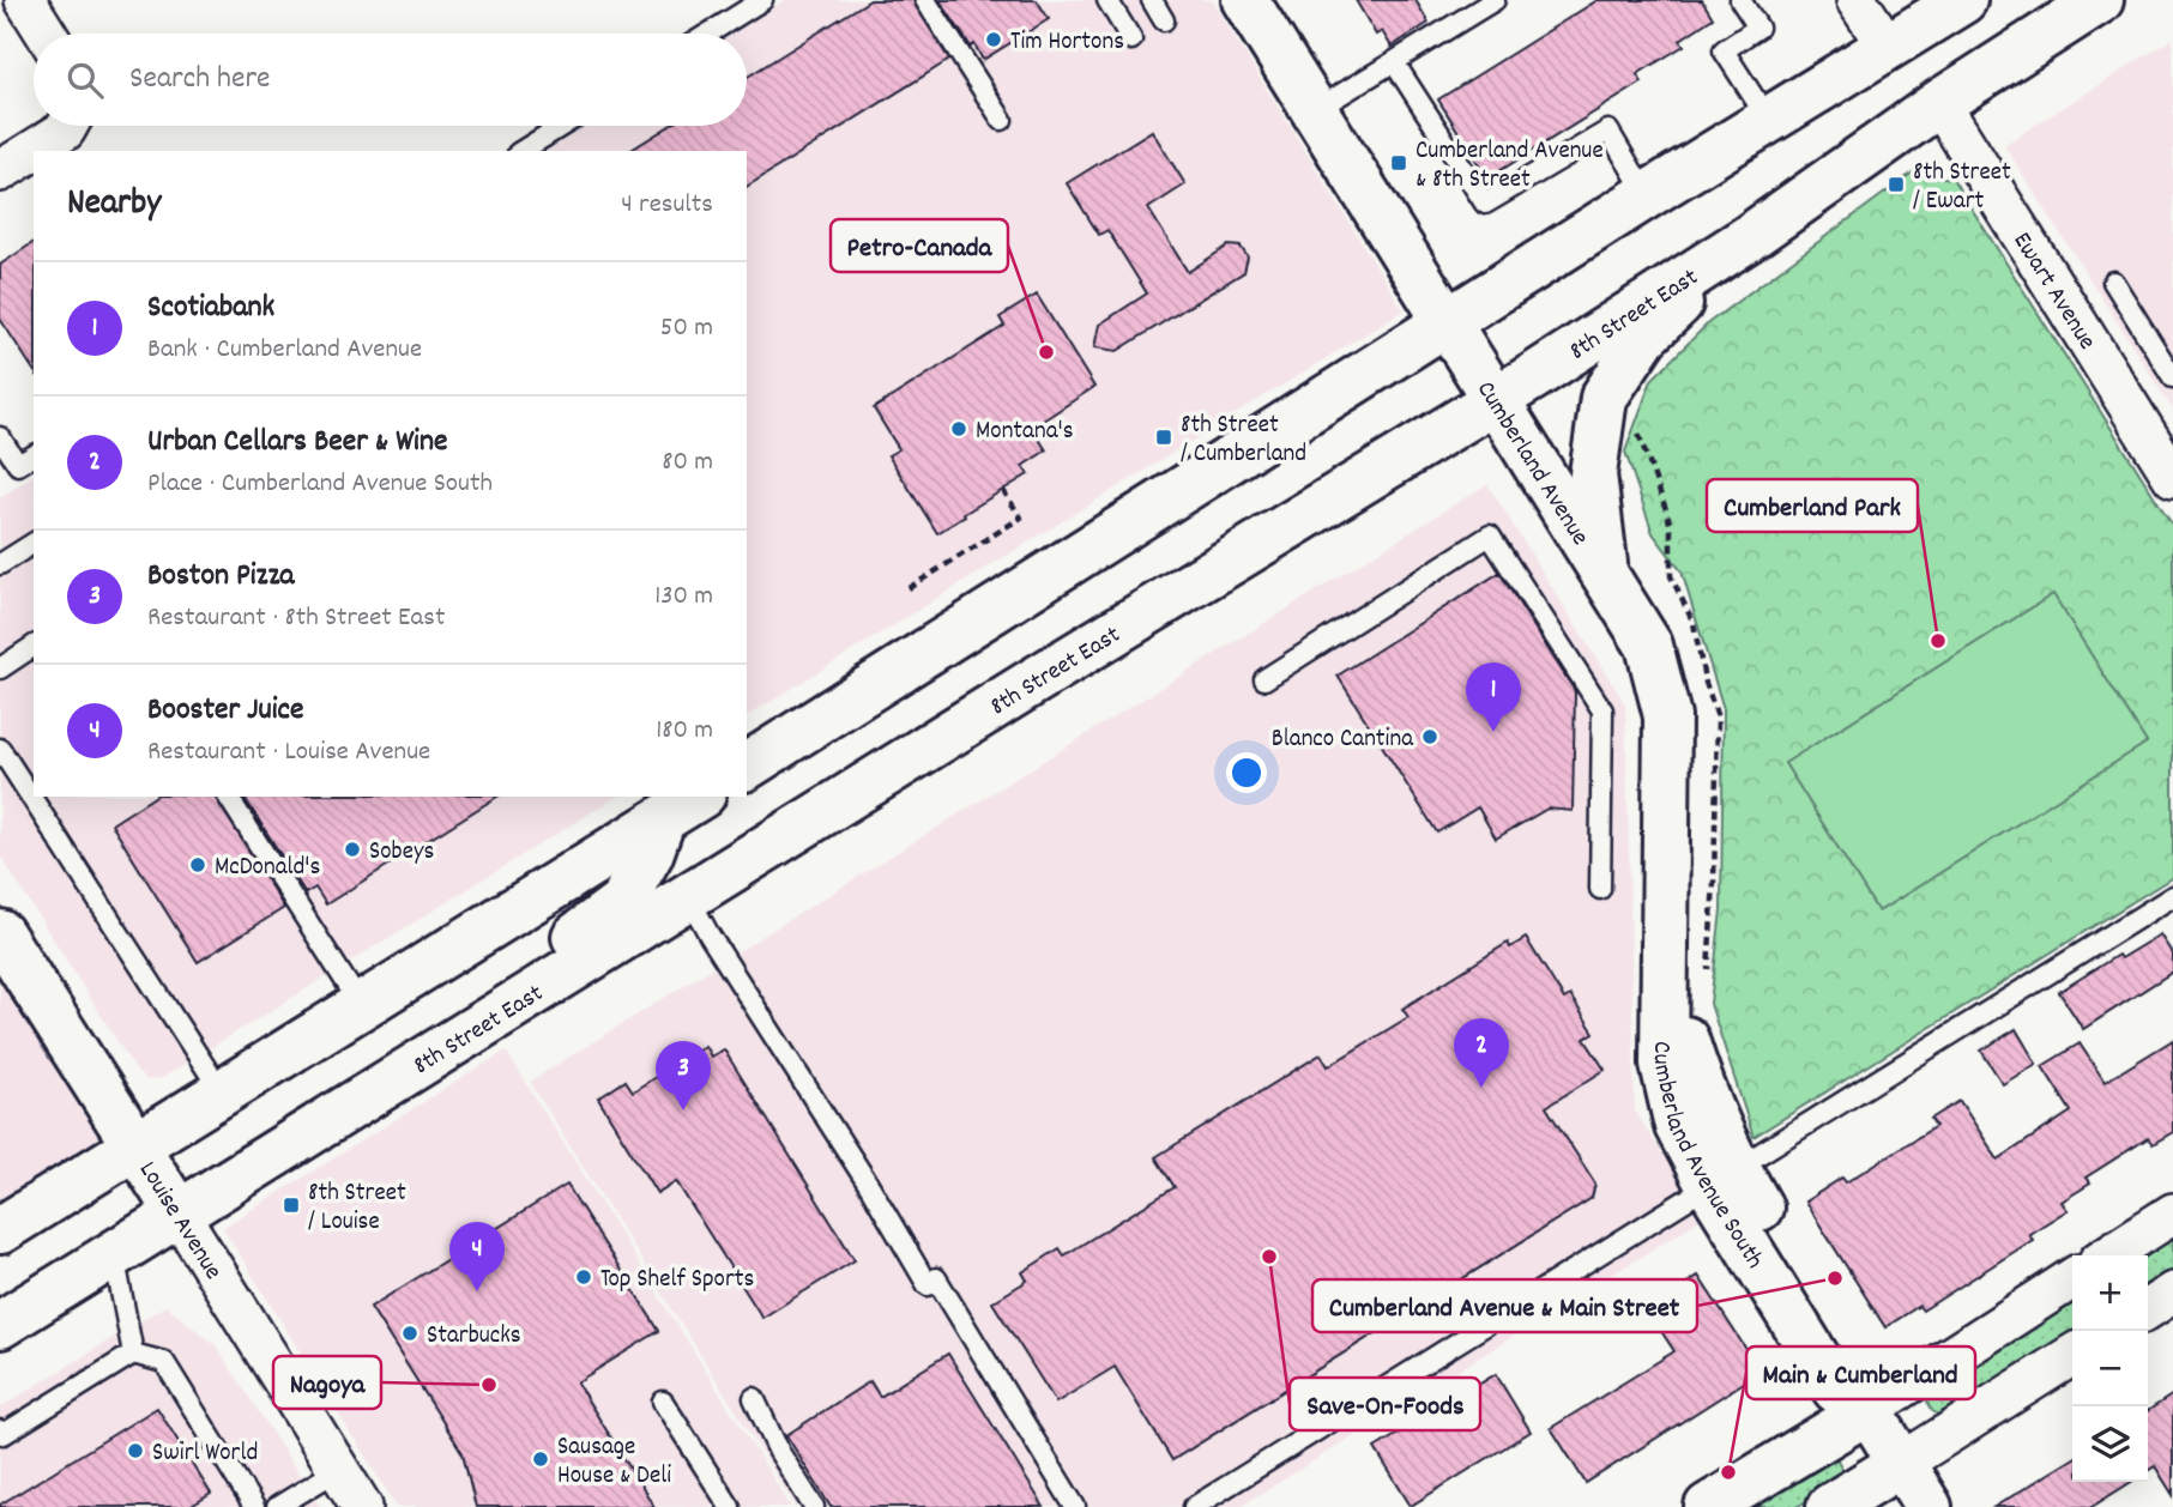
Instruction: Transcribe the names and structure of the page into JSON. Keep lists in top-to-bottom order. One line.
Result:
{"streets":{"main road":["8th Street East","Cumberland Avenue","Cumberland Avenue South","Louise Avenue"],"street":["Ewart Avenue"]},"crossings":[["Ewart Avenue","8th Street East"],["8th Street East","Cumberland Avenue"],["8th Street East","Louise Avenue"],["Cumberland Avenue","Cumberland Avenue South"]],"places":{"other":["Tim Hortons","Petro-Canada","Montana's","Cumberland Park","Blanco Cantina","Sobeys","McDonald's","Save-On-Foods","Top Shelf Sports","Cumberland Avenue & Main Street","Starbucks","Nagoya","Swirl World","Sausage House & Deli","Main & Cumberland"],"transit":["Cumberland Avenue & 8th Street","8th Street / Ewart","8th Street / Cumberland","8th Street / Louise"]},"page":{"search":"Search here","heading":["Nearby","4 results"],"list":[{"mark":"1","name":"Scotiabank","note":"Bank · Cumberland Avenue","value":"50 m"},{"mark":"2","name":"Urban Cellars Beer & Wine","note":"Place · Cumberland Avenue South","value":"80 m"},{"mark":"3","name":"Boston Pizza","note":"Restaurant · 8th Street East","value":"130 m"},{"mark":"4","name":"Booster Juice","note":"Restaurant · Louise Avenue","value":"180 m"}],"pins":["1","2","3","4"],"map_buttons":["+","−"]}}
